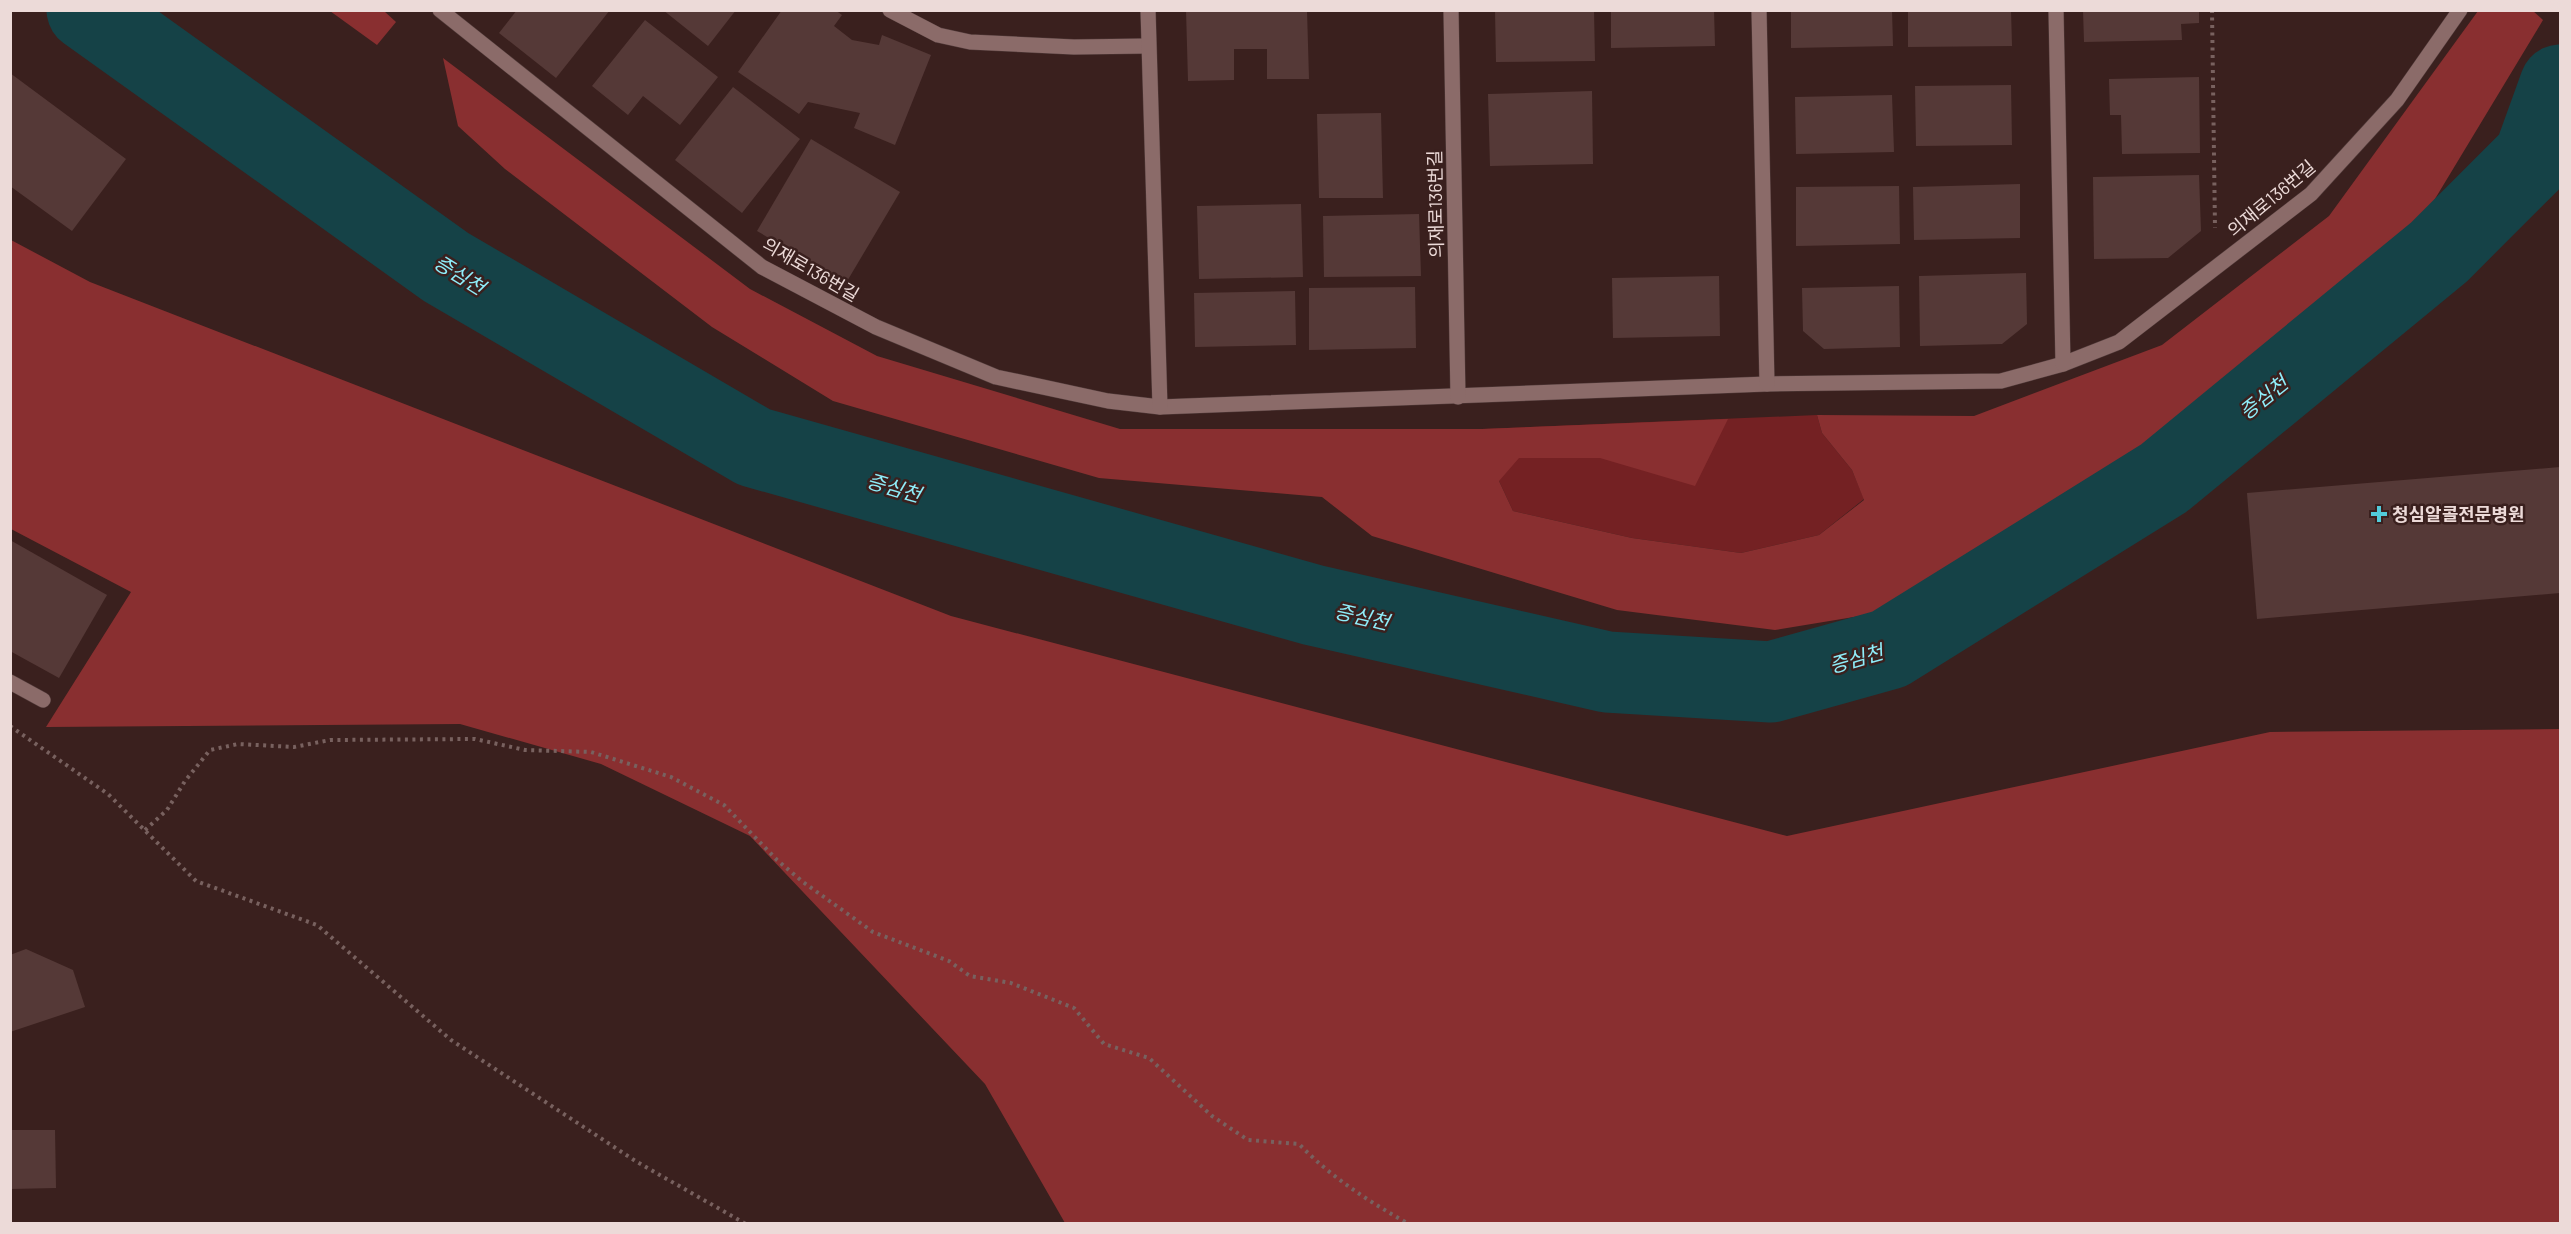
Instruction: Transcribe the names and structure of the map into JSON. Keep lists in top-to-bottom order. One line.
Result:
{"streets":{"street":["의재로136번길"]},"water":["증심천"],"places":{"health":["청심알콜전문병원"]}}
